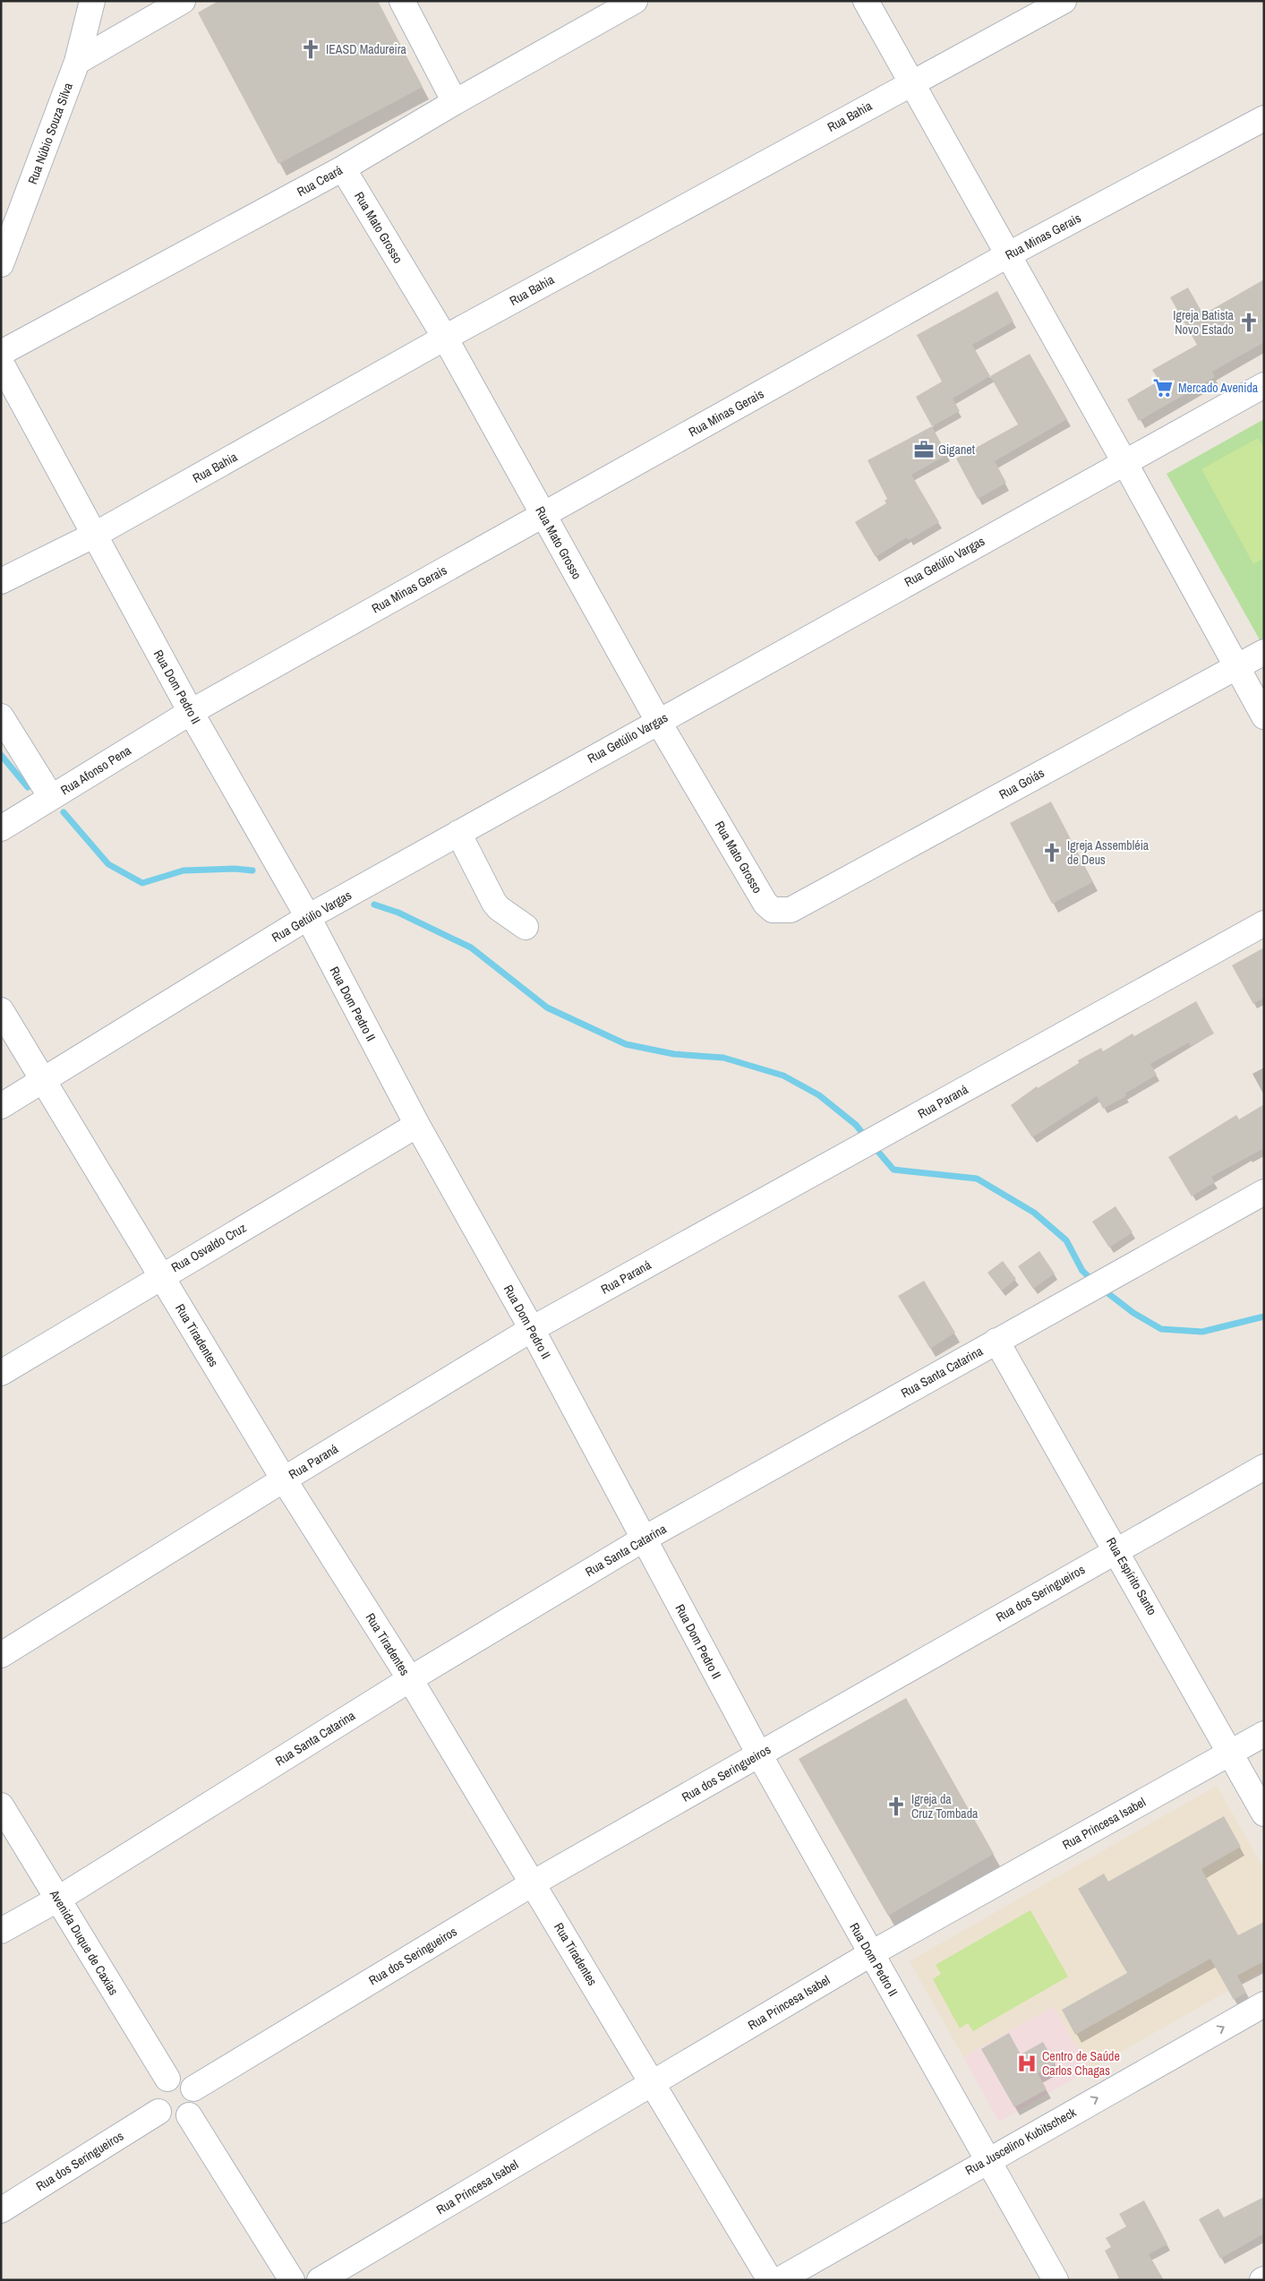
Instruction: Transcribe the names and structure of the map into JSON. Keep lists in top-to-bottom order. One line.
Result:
{"streets":{"street":["Rua Bahia","Rua Núbio Souza Silva","Rua Ceará","Rua Mato Grosso","Rua Minas Gerais","Rua Getúlio Vargas","Rua Dom Pedro II","Rua Afonso Pena","Rua Goiás","Rua Paraná","Rua Osvaldo Cruz","Rua Tiradentes","Rua Santa Catarina","Rua Espírito Santo","Rua dos Seringueiros","Rua Princesa Isabel","Avenida Duque de Caxias","Rua Juscelino Kubitscheck"]},"crossings":[["Rua Bahia","Rua Mato Grosso"],["Rua Bahia","Rua Dom Pedro II"],["Rua Ceará","Rua Mato Grosso"],["Rua Mato Grosso","Rua Minas Gerais"],["Rua Mato Grosso","Rua Getúlio Vargas"],["Rua Mato Grosso","Rua Goiás"],["Rua Minas Gerais","Rua Dom Pedro II"],["Rua Minas Gerais","Rua Afonso Pena"],["Rua Getúlio Vargas","Rua Dom Pedro II"],["Rua Getúlio Vargas","Rua Tiradentes"],["Rua Dom Pedro II","Rua Afonso Pena"],["Rua Dom Pedro II","Rua Paraná"],["Rua Dom Pedro II","Rua Osvaldo Cruz"],["Rua Dom Pedro II","Rua Santa Catarina"],["Rua Dom Pedro II","Rua dos Seringueiros"],["Rua Dom Pedro II","Rua Princesa Isabel"],["Rua Dom Pedro II","Rua Juscelino Kubitscheck"],["Rua Paraná","Rua Tiradentes"],["Rua Osvaldo Cruz","Rua Tiradentes"],["Rua Tiradentes","Rua Santa Catarina"],["Rua Tiradentes","Rua dos Seringueiros"],["Rua Tiradentes","Rua Princesa Isabel"],["Rua Santa Catarina","Rua Espírito Santo"],["Rua Santa Catarina","Avenida Duque de Caxias"],["Rua Espírito Santo","Rua dos Seringueiros"],["Rua Espírito Santo","Rua Princesa Isabel"],["Rua dos Seringueiros","Avenida Duque de Caxias"]],"one_way":["Rua Juscelino Kubitscheck"],"places":{"church":["IEASD Madureira","Igreja Batista Novo Estado","Igreja Assembléia de Deus","Igreja da Cruz Tombada"],"supermarket":["Mercado Avenida"],"office":["Giganet"],"hospital":["Centro de Saúde Carlos Chagas"]}}
